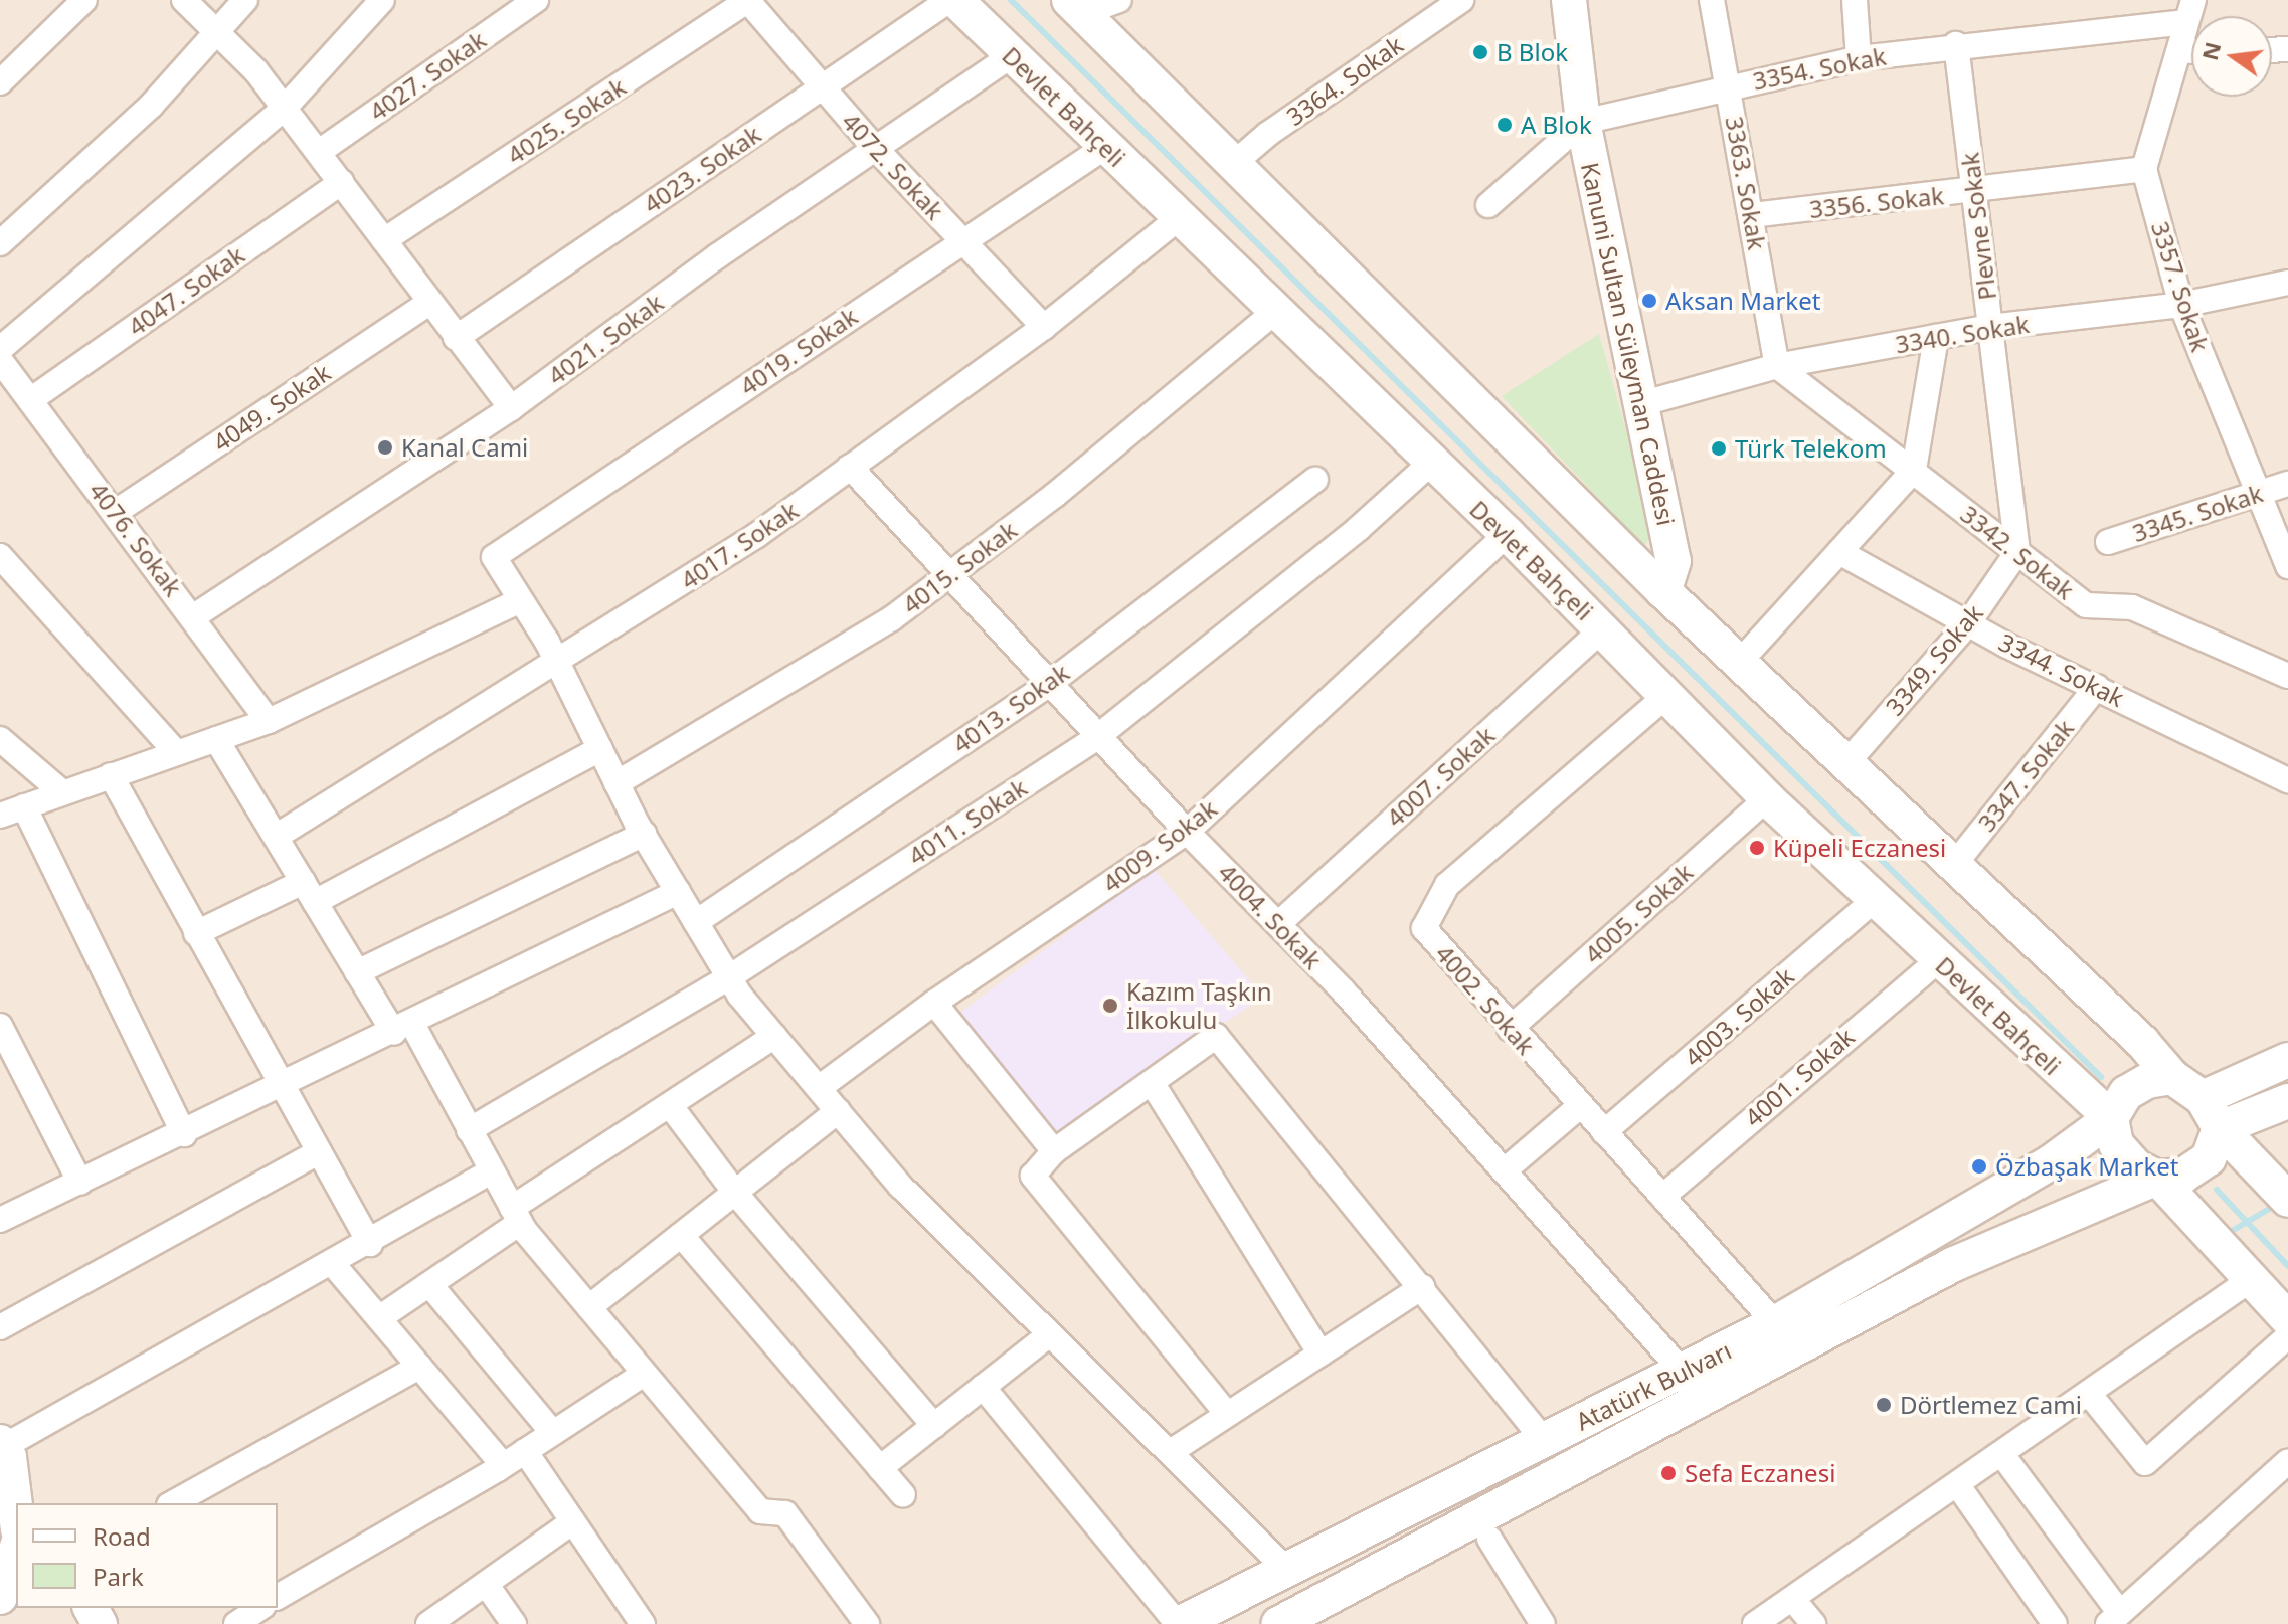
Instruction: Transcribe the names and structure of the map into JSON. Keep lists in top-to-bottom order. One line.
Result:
{"streets":{"street":["3354. Sokak","4027. Sokak","3364. Sokak","Devlet Bahçeli","4025. Sokak","4072. Sokak","4023. Sokak","3363. Sokak","3356. Sokak","Plevne Sokak","3357. Sokak","4047. Sokak","3340. Sokak","4021. Sokak","Kanuni Sultan Süleyman Caddesi","4019. Sokak","4049. Sokak","3345. Sokak","4076. Sokak","4017. Sokak","3342. Sokak","4015. Sokak","3349. Sokak","3344. Sokak","4013. Sokak","3347. Sokak","4007. Sokak","4011. Sokak","4009. Sokak","4005. Sokak","4004. Sokak","4002. Sokak","4003. Sokak","4001. Sokak","Atatürk Bulvarı"]},"crossings":[["3354. Sokak","3363. Sokak"],["3354. Sokak","Plevne Sokak"],["3354. Sokak","Kanuni Sultan Süleyman Caddesi"],["Devlet Bahçeli","4023. Sokak"],["Devlet Bahçeli","4021. Sokak"],["Devlet Bahçeli","4019. Sokak"],["Devlet Bahçeli","4017. Sokak"],["Devlet Bahçeli","4015. Sokak"],["Devlet Bahçeli","4007. Sokak"],["Devlet Bahçeli","4011. Sokak"],["Devlet Bahçeli","4009. Sokak"],["Devlet Bahçeli","4005. Sokak"],["Devlet Bahçeli","4002. Sokak"],["Devlet Bahçeli","4003. Sokak"],["Devlet Bahçeli","4001. Sokak"],["Devlet Bahçeli","Atatürk Bulvarı"],["4025. Sokak","4072. Sokak"],["4072. Sokak","4023. Sokak"],["4072. Sokak","4021. Sokak"],["4072. Sokak","4019. Sokak"],["4072. Sokak","4017. Sokak"],["3363. Sokak","3356. Sokak"],["3363. Sokak","3340. Sokak"],["3363. Sokak","3342. Sokak"],["3356. Sokak","Plevne Sokak"],["3356. Sokak","3357. Sokak"],["Plevne Sokak","3340. Sokak"],["Plevne Sokak","3342. Sokak"],["Plevne Sokak","3349. Sokak"],["3357. Sokak","3340. Sokak"],["3357. Sokak","3345. Sokak"],["4047. Sokak","4076. Sokak"],["3340. Sokak","Kanuni Sultan Süleyman Caddesi"],["3340. Sokak","3342. Sokak"],["4021. Sokak","4076. Sokak"],["4049. Sokak","4076. Sokak"],["4017. Sokak","4004. Sokak"],["3342. Sokak","3349. Sokak"],["4015. Sokak","4004. Sokak"],["3349. Sokak","3344. Sokak"],["3344. Sokak","3347. Sokak"],["4013. Sokak","4004. Sokak"],["4007. Sokak","4004. Sokak"],["4011. Sokak","4004. Sokak"],["4009. Sokak","4004. Sokak"],["4005. Sokak","4002. Sokak"],["4004. Sokak","Atatürk Bulvarı"],["4002. Sokak","4003. Sokak"],["4002. Sokak","4001. Sokak"],["4002. Sokak","Atatürk Bulvarı"]],"places":["B Blok","A Blok","Aksan Market","Kanal Cami","Türk Telekom","Küpeli Eczanesi","Kazım Taşkın İlkokulu","Özbaşak Market","Dörtlemez Cami","Sefa Eczanesi"],"legend":["Road","Park"],"north":"left"}
